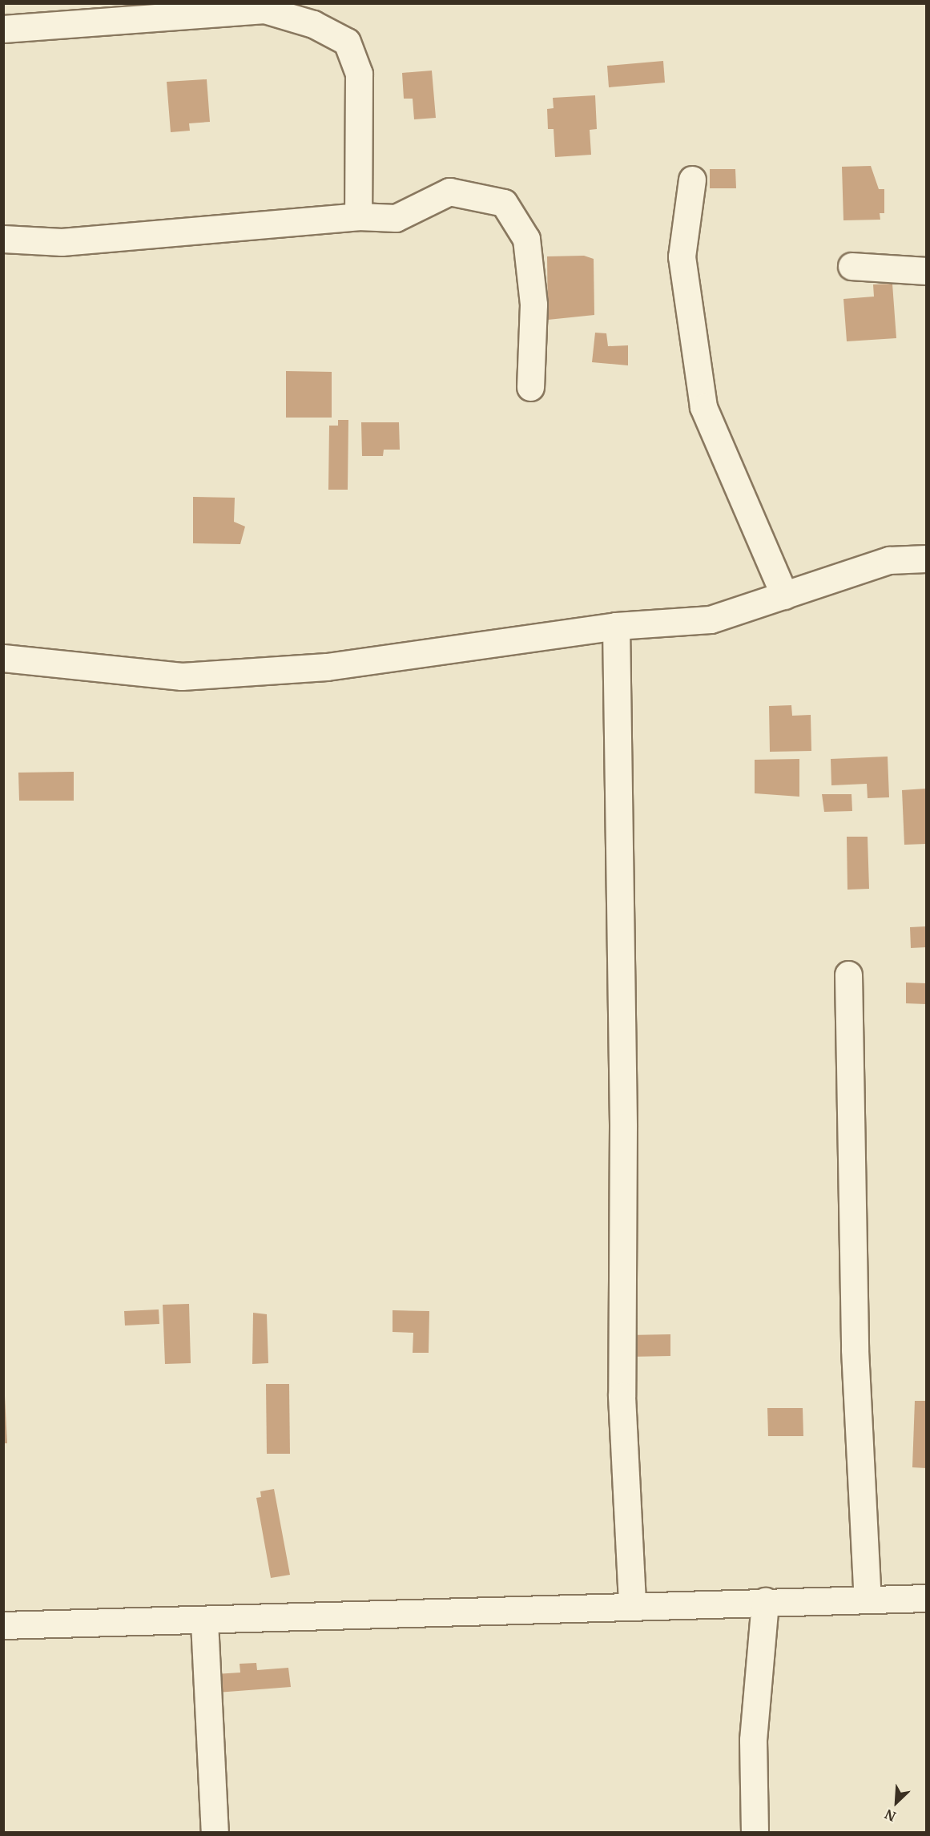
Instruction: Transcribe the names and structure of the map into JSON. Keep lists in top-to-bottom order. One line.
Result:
{"north":"bottom left"}
